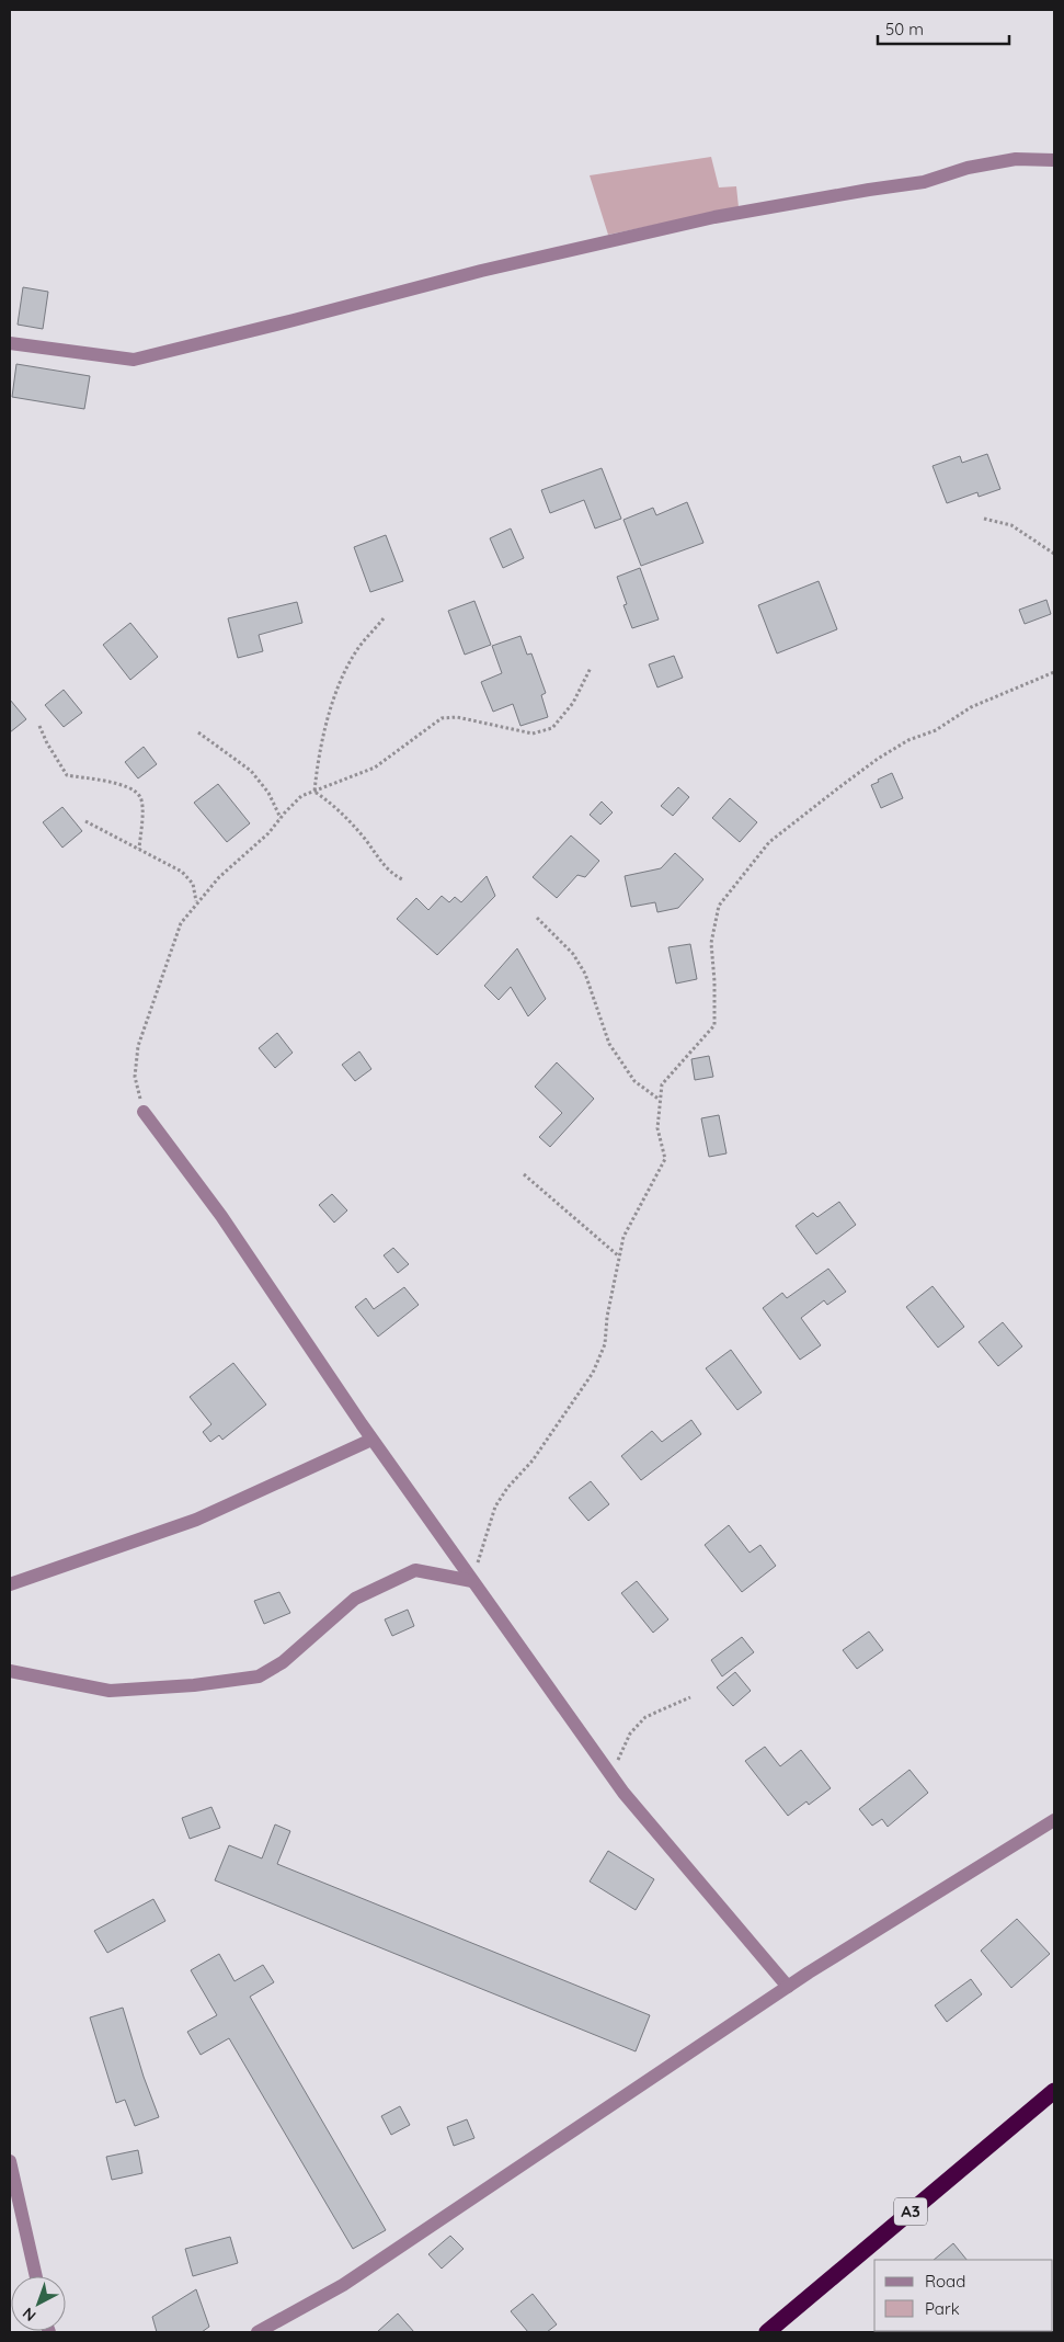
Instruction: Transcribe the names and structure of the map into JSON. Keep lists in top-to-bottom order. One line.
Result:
{"streets":{"highway":["A3"]},"legend":["Road","Park"],"scale_bar":"50 m","north":"bottom left"}
